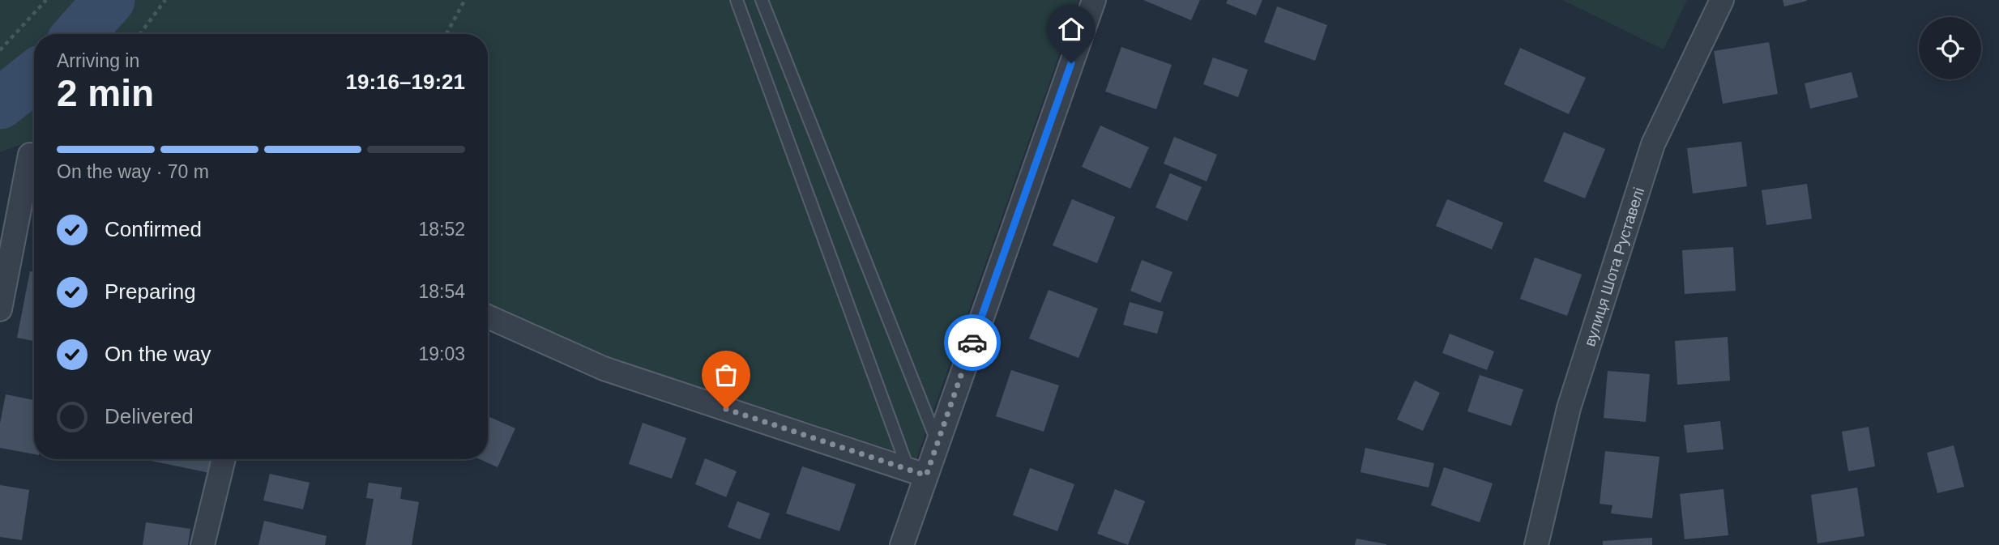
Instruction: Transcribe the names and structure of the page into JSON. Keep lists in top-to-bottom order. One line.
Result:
{"streets":{"street":["вулиця Шота Руставелі"]},"page":{"heading":["2 min","Arriving in","19:16–19:21"],"bar":"On the way · 70 m","list":[["Confirmed","18:52"],["Preparing","18:54"],["On the way","19:03"],"Delivered"]}}
